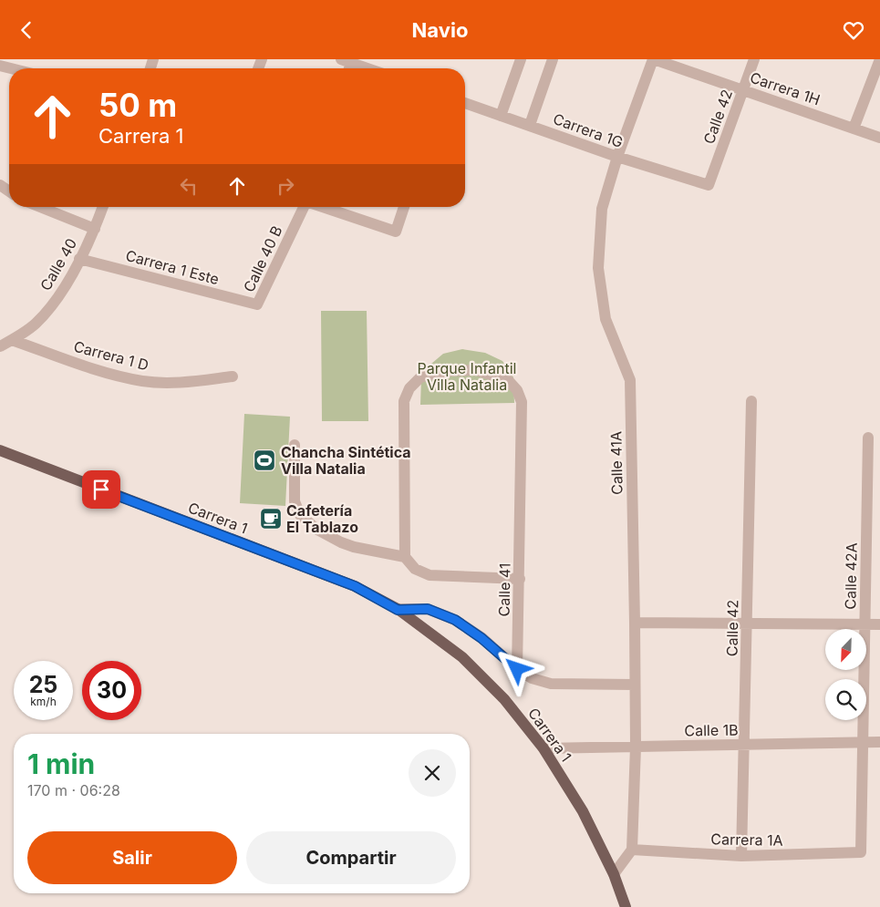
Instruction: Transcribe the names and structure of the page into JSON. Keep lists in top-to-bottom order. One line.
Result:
{"streets":{"main road":["Carrera 1"],"street":["Carrera 1H","Calle 42","Carrera 1G","Calle 40 B","Calle 40","Carrera 1 Este","Carrera 1 D","Calle 41A","Calle 42A","Calle 41","Calle 1B","Carrera 1A"]},"crossings":[["Carrera 1H","Calle 42"],["Carrera 1H","Calle 41A"],["Calle 42","Carrera 1G"],["Calle 42","Calle 1B"],["Calle 42","Carrera 1A"],["Carrera 1G","Calle 41A"],["Calle 40 B","Carrera 1 Este"],["Calle 40","Carrera 1 Este"],["Calle 40","Carrera 1 D"],["Calle 41A","Calle 1B"],["Calle 41A","Carrera 1A"],["Carrera 1","Calle 1B"],["Calle 42A","Calle 1B"],["Calle 42A","Carrera 1A"]],"parks":["Parque Infantil Villa Natalia"],"places":{"sports":["Chancha Sintética Villa Natalia"],"cafe":["Cafetería El Tablazo"]},"north":"bottom left","page":{"header":"Navio","turn":["50 m","Carrera 1"],"speed":"25 km/h","limit":"30","heading":["1 min","170 m · 06:28"],"buttons":["Salir","Compartir"]}}
